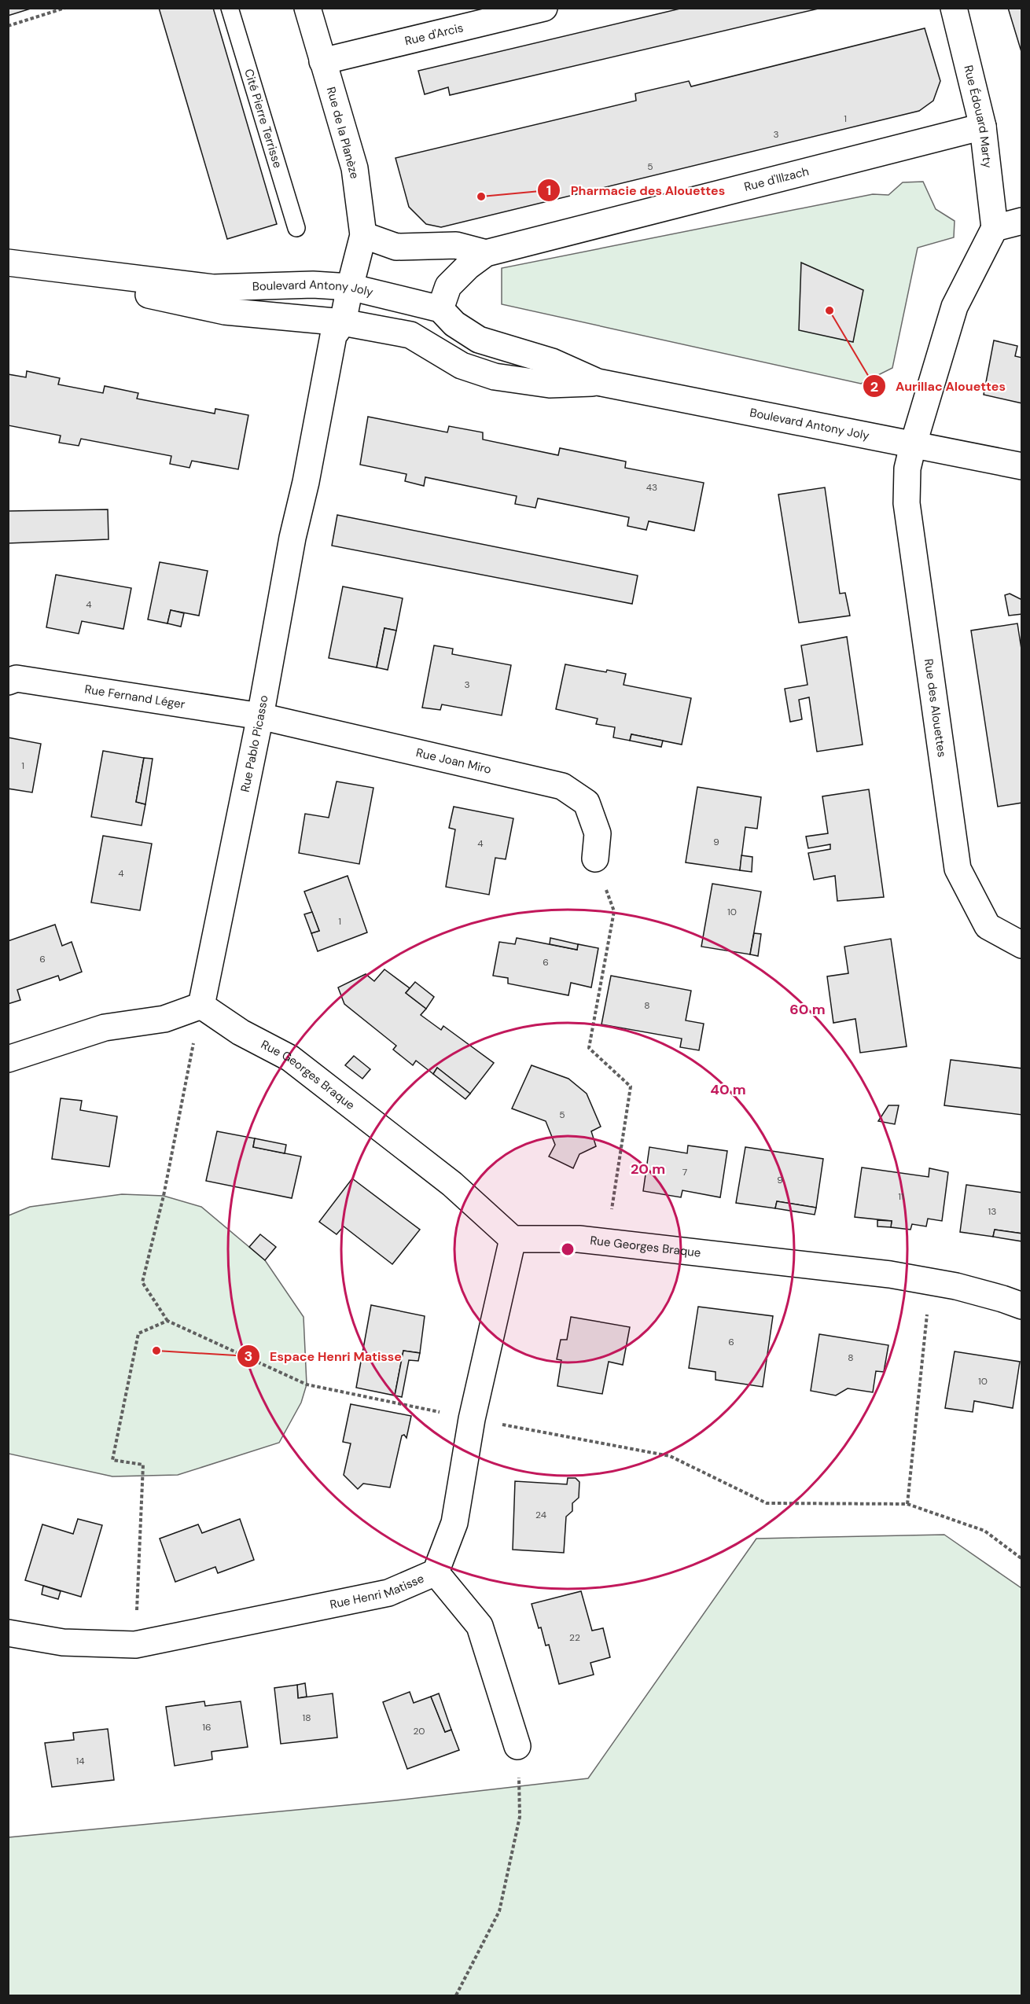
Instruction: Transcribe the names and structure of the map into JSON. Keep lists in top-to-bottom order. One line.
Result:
{"streets":{"street":["Rue d'Arcis","Rue Édouard Marty","Rue de la Planèze","Rue d'Illzach","Boulevard Antony Joly","Rue Fernand Léger","Rue des Alouettes","Rue Pablo Picasso","Rue Joan Miro","Rue Georges Braque","Rue Henri Matisse"],"lane":["Cité Pierre Terrisse"]},"crossings":[["Rue d'Arcis","Rue de la Planèze"],["Rue Édouard Marty","Rue d'Illzach"],["Rue Édouard Marty","Rue des Alouettes"],["Rue de la Planèze","Rue d'Illzach"],["Rue de la Planèze","Boulevard Antony Joly"],["Rue de la Planèze","Rue Pablo Picasso"],["Rue d'Illzach","Boulevard Antony Joly"],["Boulevard Antony Joly","Rue des Alouettes"],["Boulevard Antony Joly","Rue Pablo Picasso"],["Rue Fernand Léger","Rue Pablo Picasso"],["Rue Fernand Léger","Rue Joan Miro"],["Rue Pablo Picasso","Rue Joan Miro"],["Rue Pablo Picasso","Rue Georges Braque"],["Rue Georges Braque","Rue Henri Matisse"]],"places":["Pharmacie des Alouettes","Aurillac Alouettes","Espace Henri Matisse"],"house_numbers":["1","3","5","43","4","3","1","9","4","4","10","1","6","6","8","5","7","9","11","13","6","8","10","24","22","18","16","20","14"],"rings":["60 m","40 m","20 m"]}
